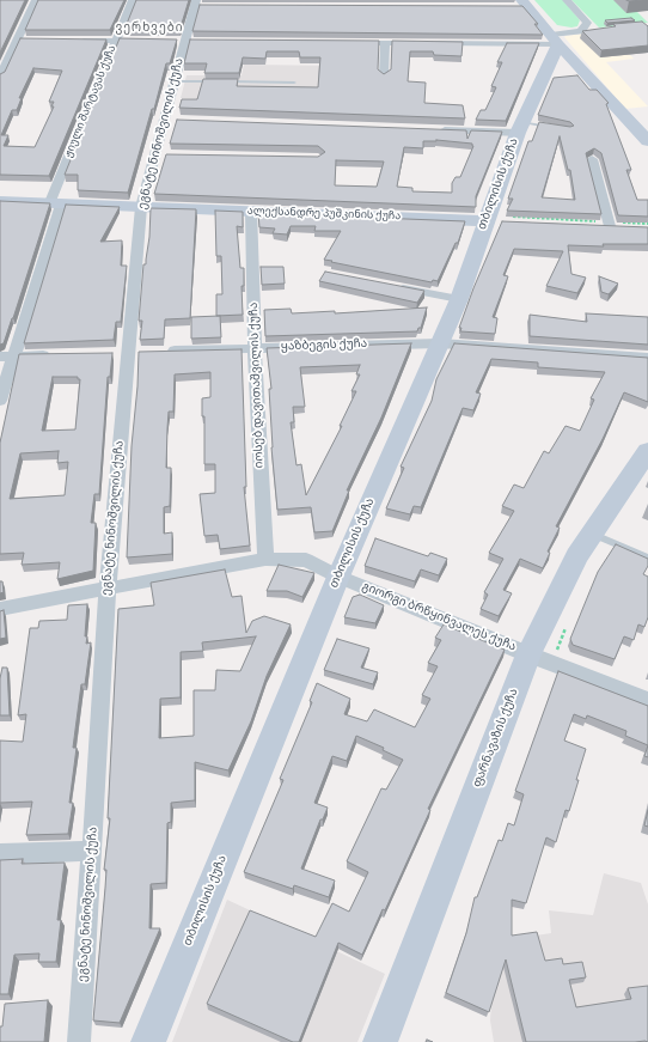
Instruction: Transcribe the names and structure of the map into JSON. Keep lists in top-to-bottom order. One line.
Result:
{"streets":{"main road":["თბილისის ქუჩა","ალექსანდრე პუშკინის ქუჩა","ფარნავაზის ქუჩა"],"street":["ჟიული შარტავას ქუჩა","ეგნატე ნინოშვილის ქუჩა","ყაზბეგის ქუჩა","იოსებ დავითაშვილის ქუჩა","გიორგი ბრწყინვალეს ქუჩა"]},"crossings":[["ჟიული შარტავას ქუჩა","ალექსანდრე პუშკინის ქუჩა"],["ეგნატე ნინოშვილის ქუჩა","ალექსანდრე პუშკინის ქუჩა"],["ეგნატე ნინოშვილის ქუჩა","გიორგი ბრწყინვალეს ქუჩა"],["თბილისის ქუჩა","ალექსანდრე პუშკინის ქუჩა"],["თბილისის ქუჩა","ყაზბეგის ქუჩა"],["თბილისის ქუჩა","გიორგი ბრწყინვალეს ქუჩა"],["ალექსანდრე პუშკინის ქუჩა","იოსებ დავითაშვილის ქუჩა"],["ყაზბეგის ქუჩა","იოსებ დავითაშვილის ქუჩა"],["იოსებ დავითაშვილის ქუჩა","გიორგი ბრწყინვალეს ქუჩა"],["გიორგი ბრწყინვალეს ქუჩა","ფარნავაზის ქუჩა"]],"districts":["ვერხვები"]}
